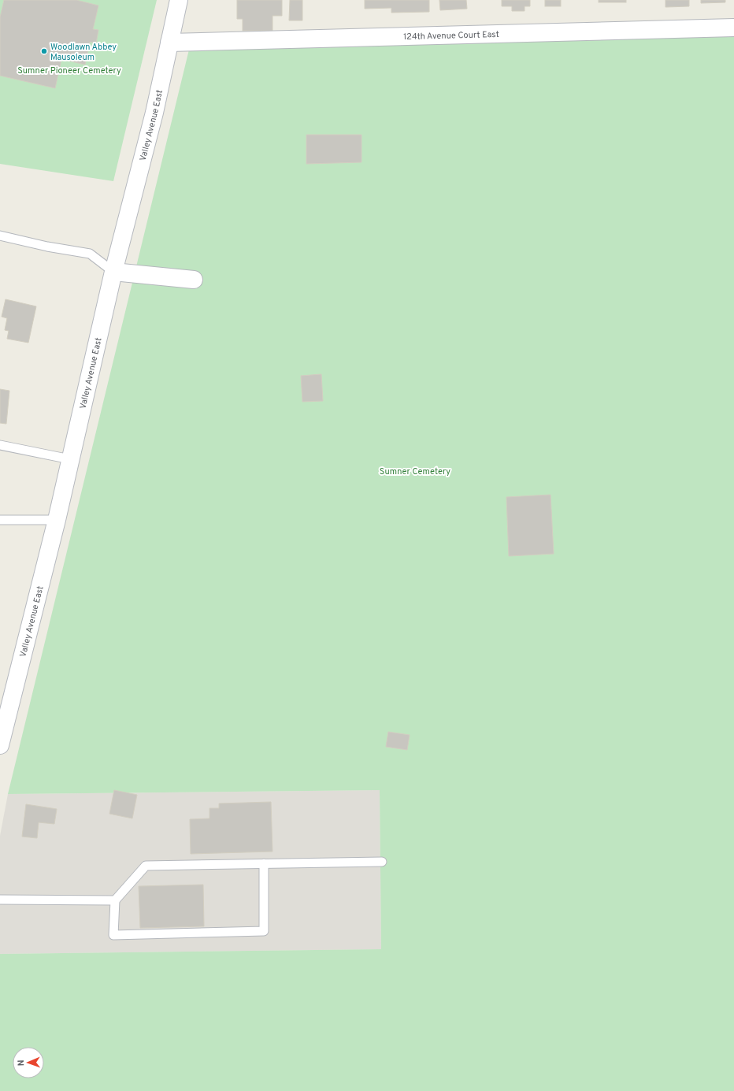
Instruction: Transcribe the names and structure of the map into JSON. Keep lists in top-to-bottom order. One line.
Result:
{"streets":{"main road":["124th Avenue Court East","Valley Avenue East"]},"crossings":[["124th Avenue Court East","Valley Avenue East"]],"parks":["Sumner Pioneer Cemetery","Sumner Cemetery"],"places":["Woodlawn Abbey Mausoleum"],"north":"left"}
